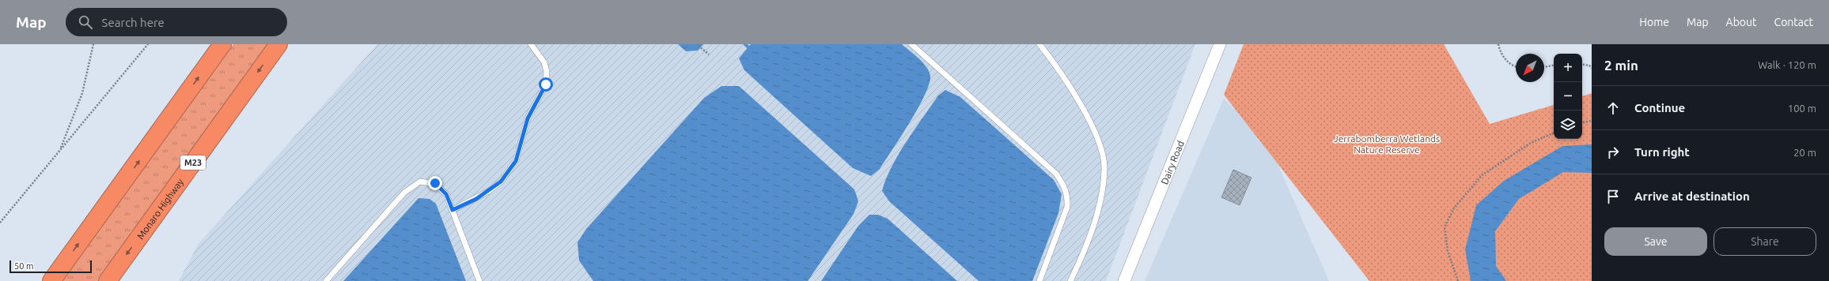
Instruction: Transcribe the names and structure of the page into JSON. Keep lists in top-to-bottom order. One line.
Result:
{"streets":{"highway":["M23","Monaro Highway"],"street":["Dairy Road"]},"parks":["Jerrabomberra Wetlands Nature Reserve"],"scale_bar":"50 m","north":"bottom left","page":{"header":"Map","search":"Search here","nav":["Home","Map","About","Contact"],"heading":["2 min","Walk · 120 m"],"map_buttons":["+","−"],"list":[["Continue","100 m"],["Turn right","20 m"],"Arrive at destination"],"buttons":["Save","Share"],"scale":"50 m"}}
